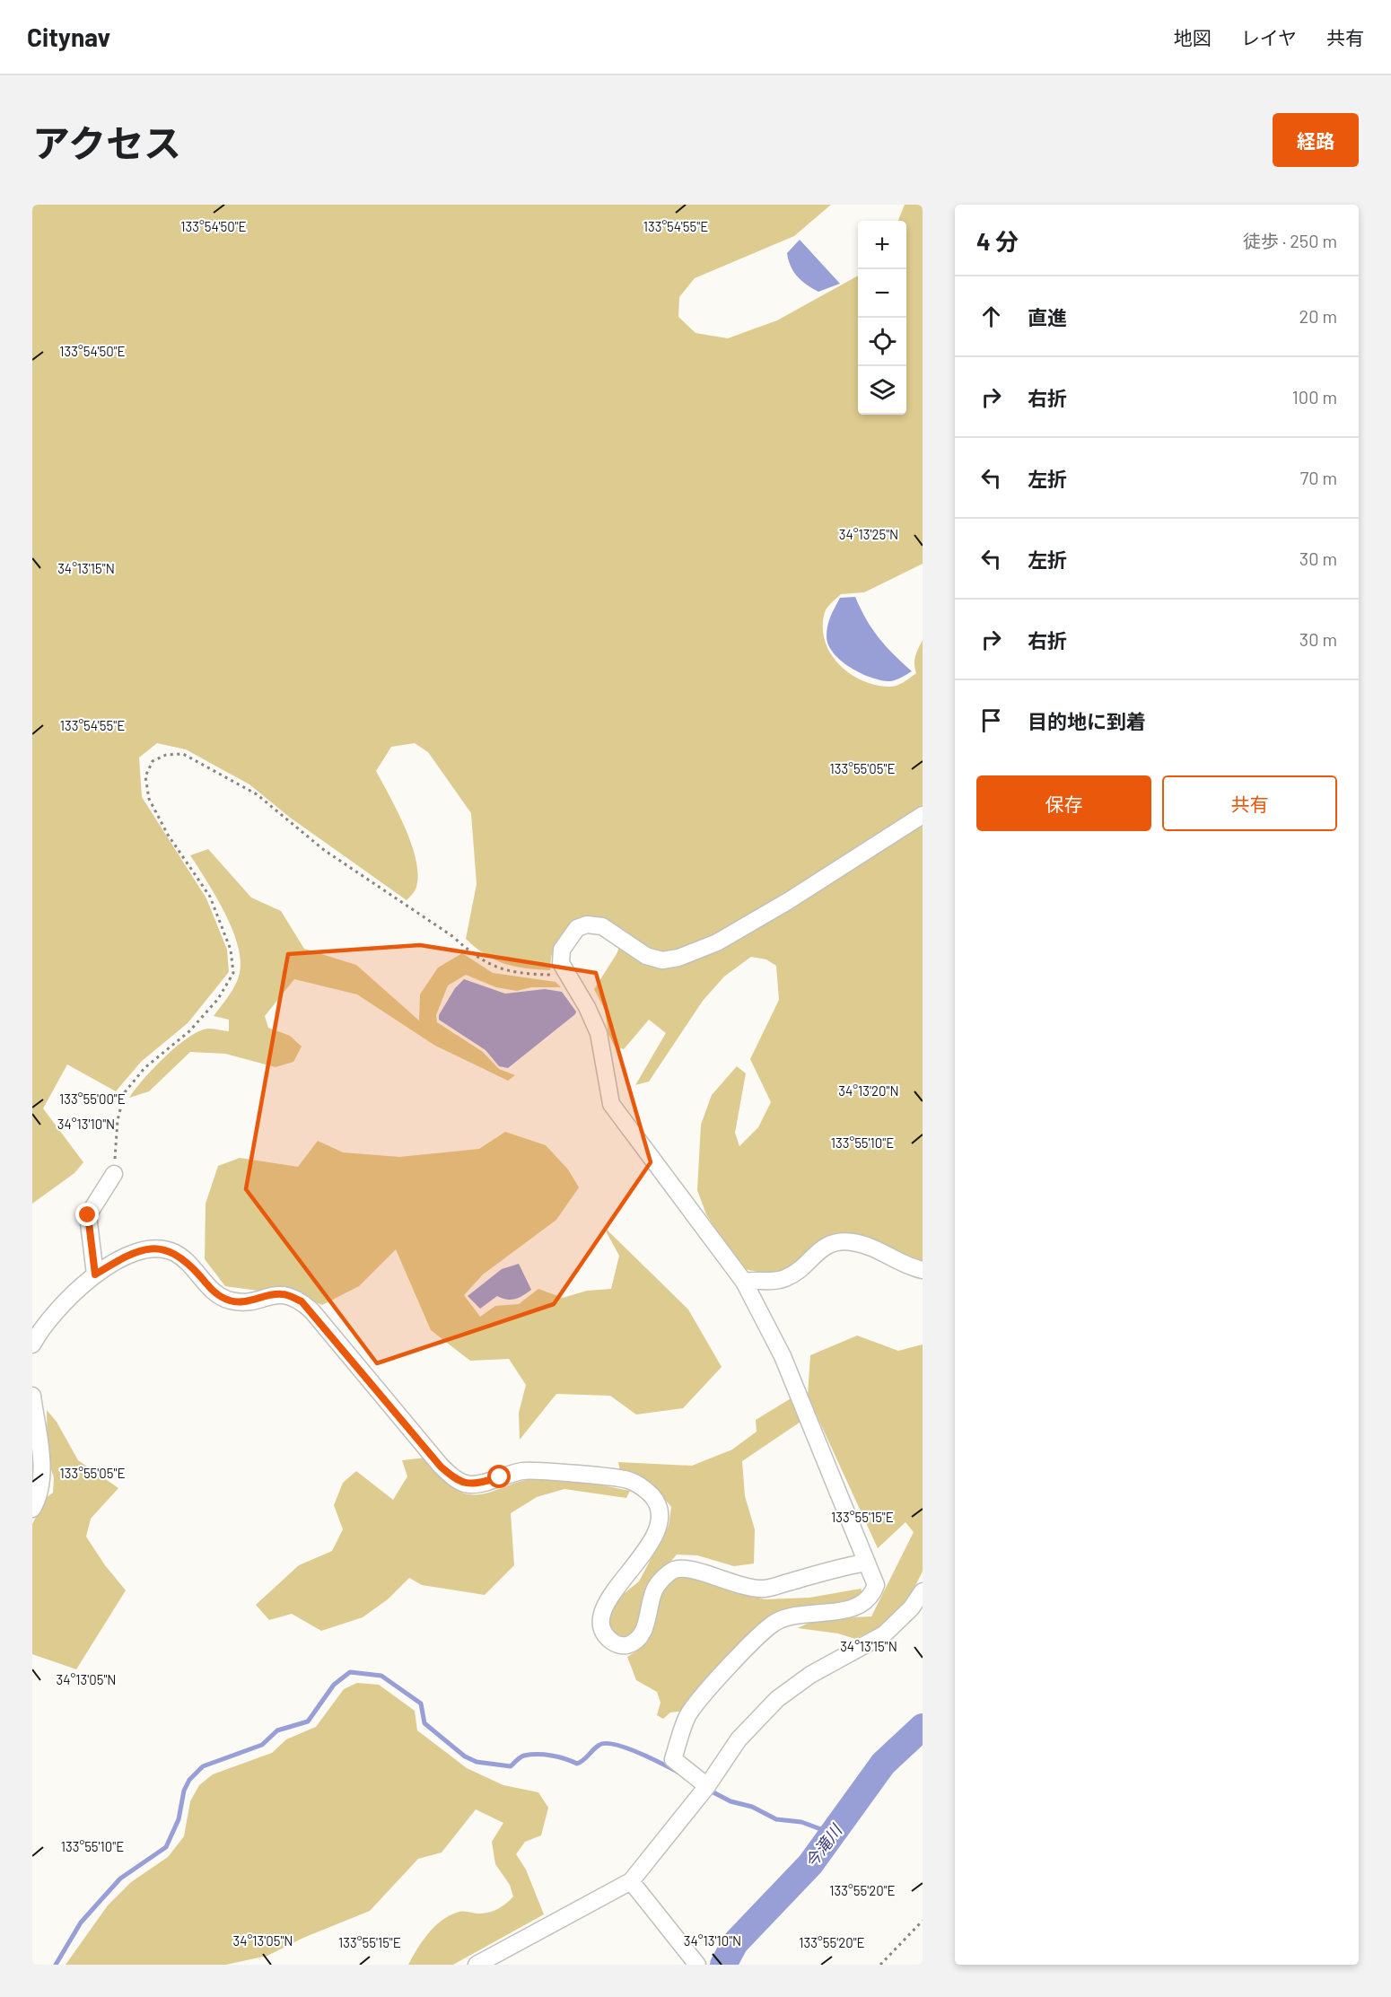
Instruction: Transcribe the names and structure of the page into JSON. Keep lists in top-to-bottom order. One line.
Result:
{"water":["今滝川"],"page":{"header":"Citynav","nav":["地図","レイヤ","共有"],"title":"アクセス","buttons":["経路",["保存","共有"]],"heading":["4 分","徒歩 · 250 m"],"map_buttons":["+","−"],"list":[["直進","20 m"],["右折","100 m"],["左折","70 m"],["左折","30 m"],["右折","30 m"],"目的地に到着"]},"coordinates":["133°54'50\"E","133°54'55\"E","34°13'25\"N","34°13'15\"N","133°55'05\"E","34°13'20\"N","133°55'00\"E","34°13'10\"N","133°55'10\"E","133°55'15\"E","34°13'05\"N","133°55'20\"E"]}
